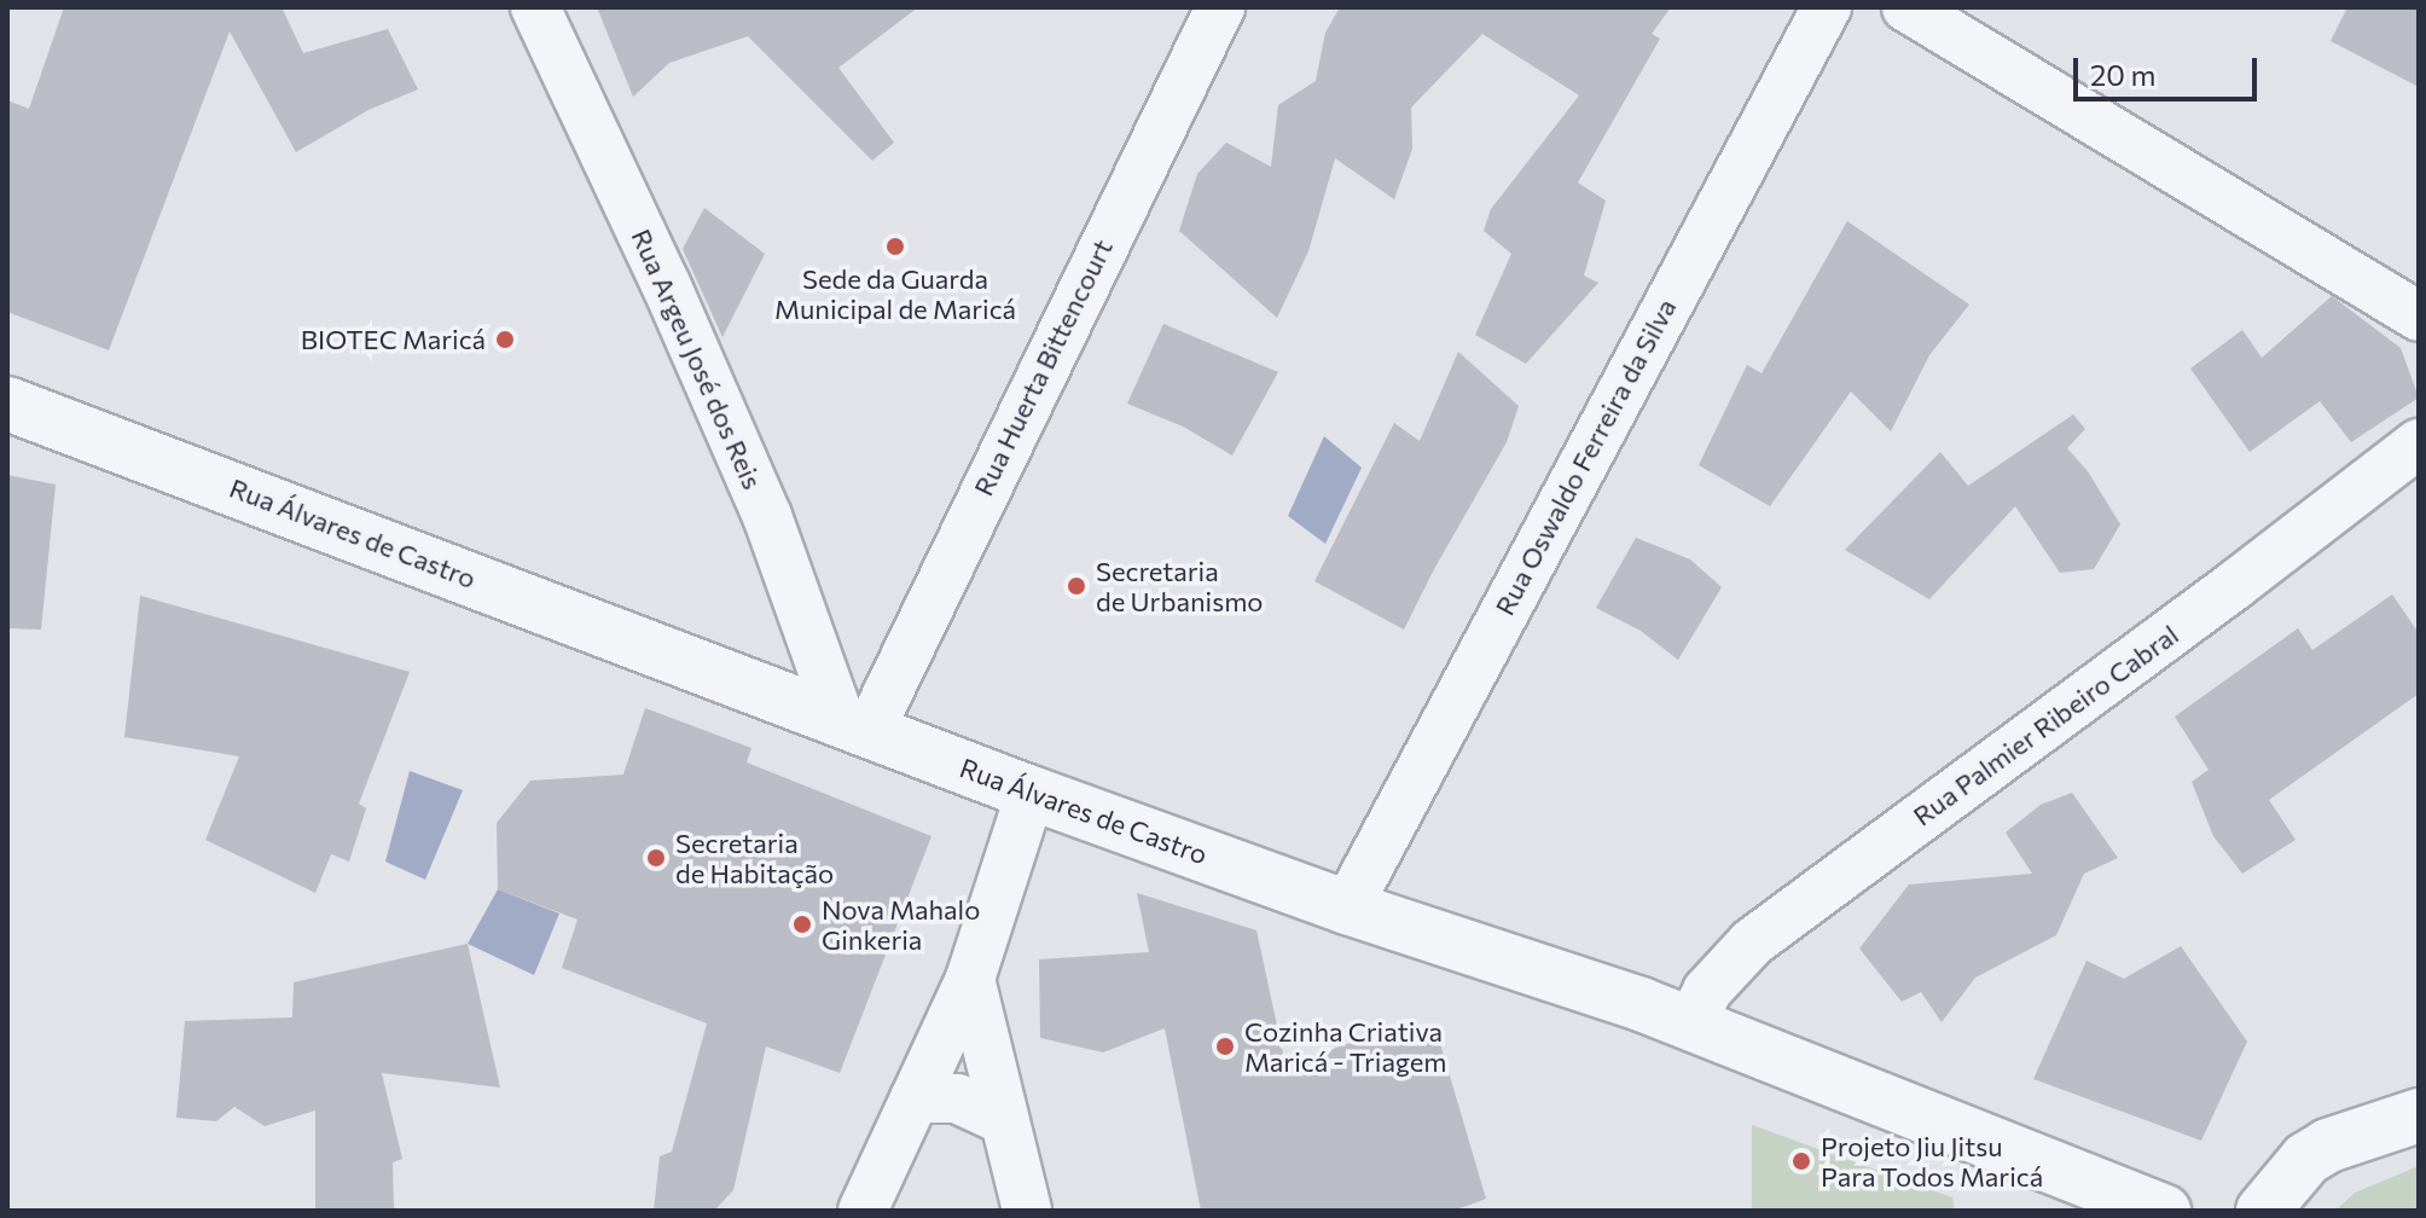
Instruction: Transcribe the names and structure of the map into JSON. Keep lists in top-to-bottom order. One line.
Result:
{"streets":{"street":["Rua Argeu José dos Reis","Rua Huerta Bittencourt","Rua Oswaldo Ferreira da Silva","Rua Álvares de Castro","Rua Palmier Ribeiro Cabral"]},"crossings":[["Rua Argeu José dos Reis","Rua Huerta Bittencourt"],["Rua Argeu José dos Reis","Rua Álvares de Castro"],["Rua Huerta Bittencourt","Rua Álvares de Castro"],["Rua Oswaldo Ferreira da Silva","Rua Álvares de Castro"],["Rua Álvares de Castro","Rua Palmier Ribeiro Cabral"]],"places":["Sede da Guarda Municipal de Maricá","BIOTEC Maricá","Secretaria de Urbanismo","Secretaria de Habitação","Nova Mahalo Ginkeria","Cozinha Criativa Maricá - Triagem","Projeto Jiu Jitsu Para Todos Maricá"],"scale_bar":"20 m"}
